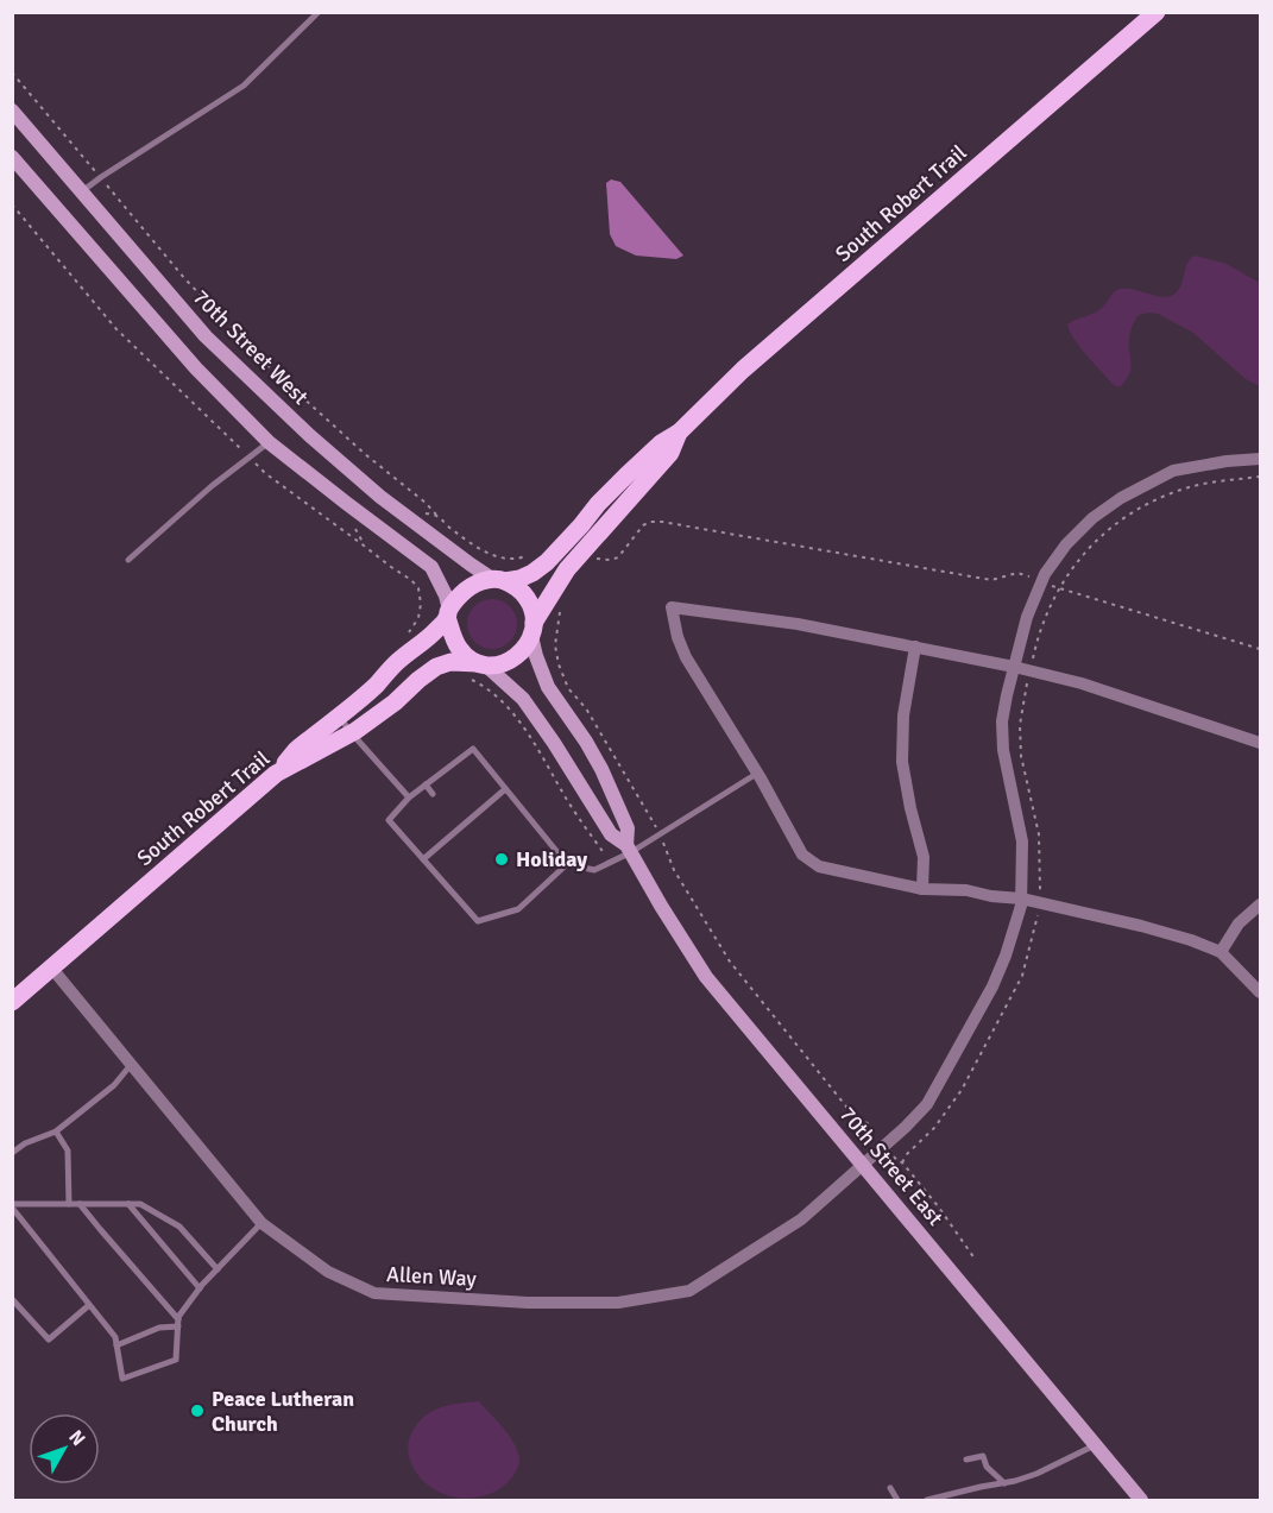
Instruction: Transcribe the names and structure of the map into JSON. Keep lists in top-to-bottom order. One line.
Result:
{"streets":{"main road":["South Robert Trail","70th Street West","70th Street East"],"street":["Allen Way"]},"crossings":[["South Robert Trail","70th Street West"],["South Robert Trail","70th Street East"],["South Robert Trail","Allen Way"],["70th Street West","70th Street East"],["70th Street East","Allen Way"]],"places":["Holiday","Peace Lutheran Church"],"north":"top right"}
